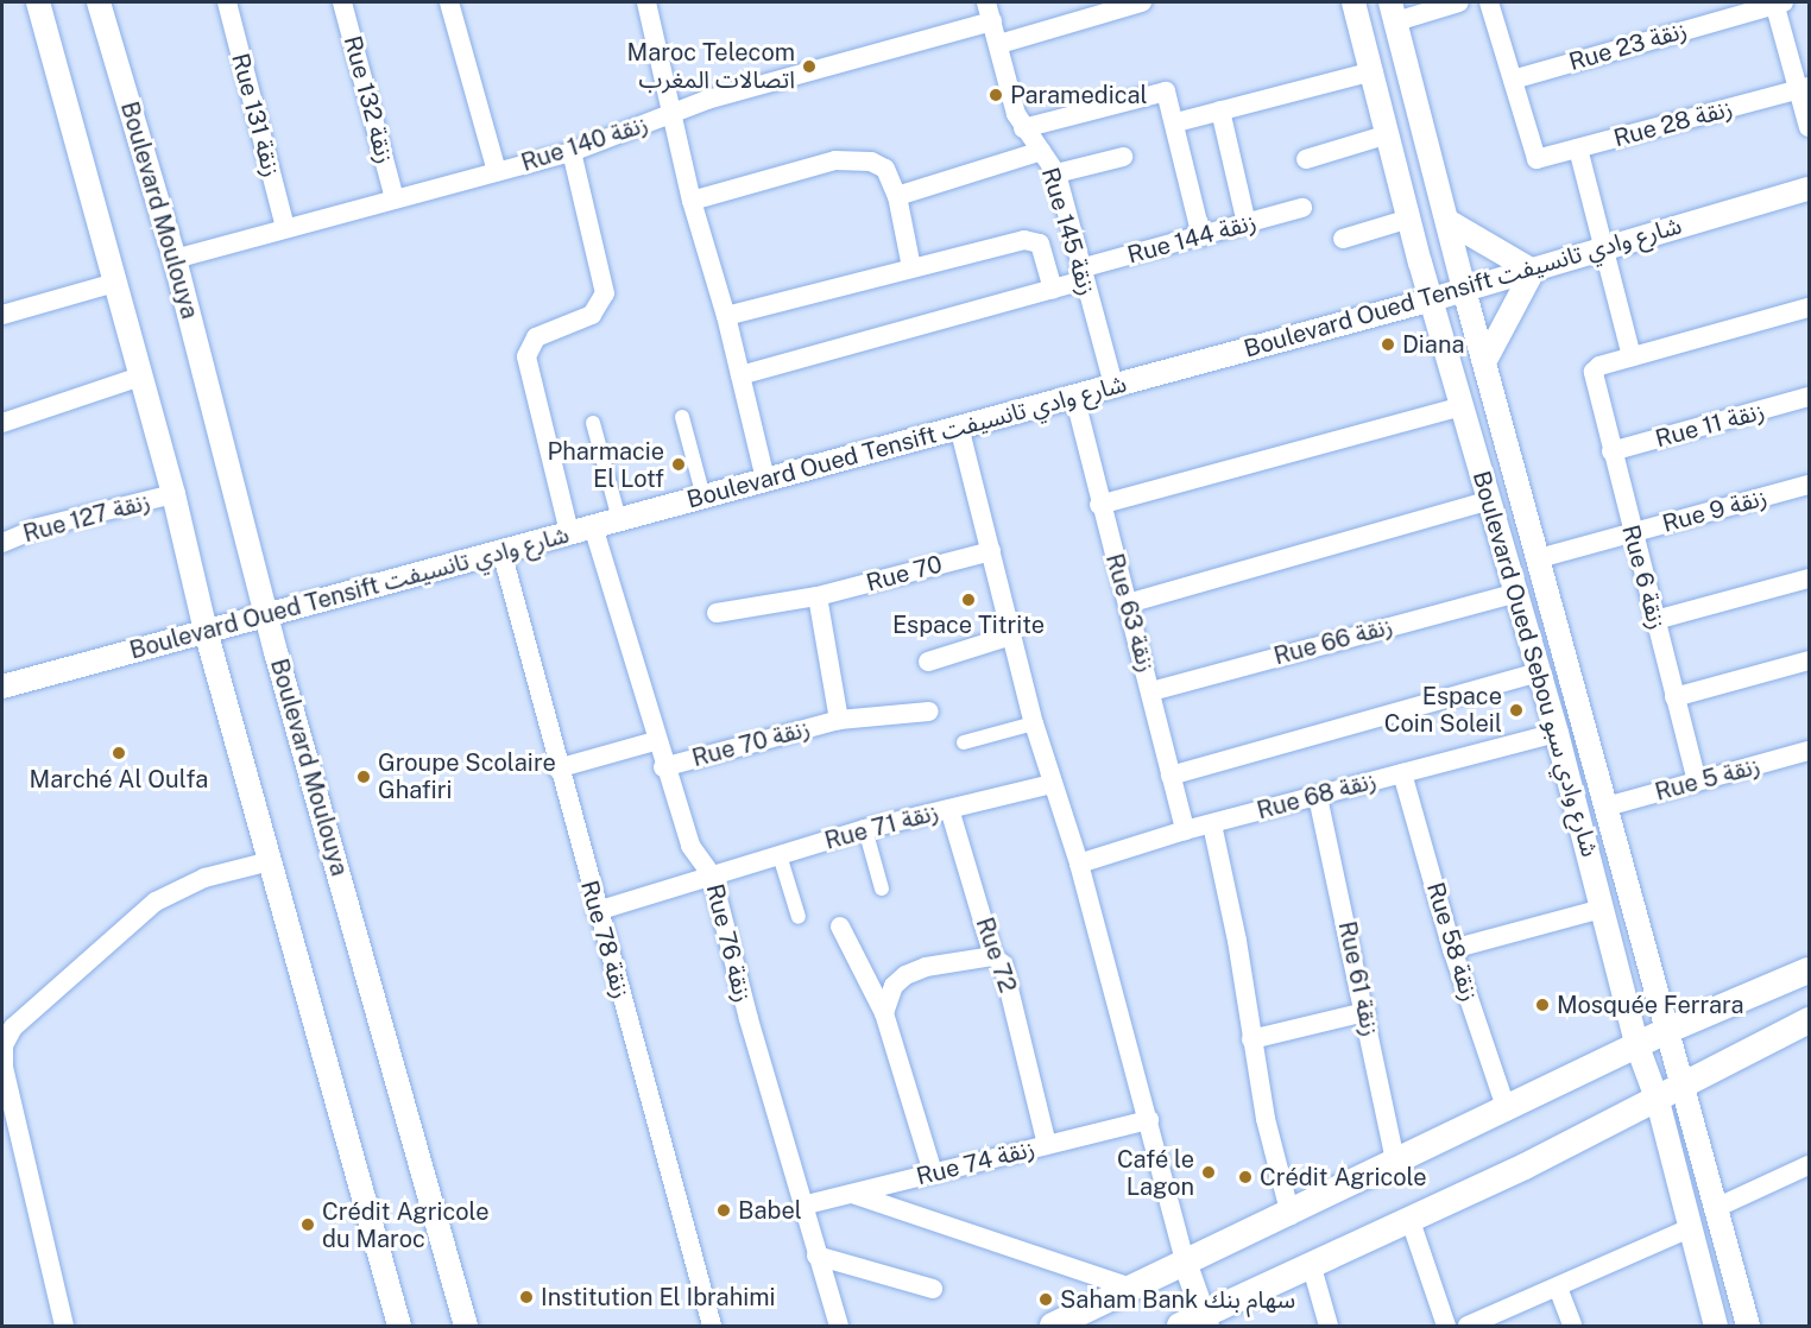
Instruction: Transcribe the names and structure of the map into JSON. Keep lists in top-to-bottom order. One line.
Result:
{"streets":{"street":["Rue 23 زنقة","Rue 132 زنقة","Rue 131 زنقة","Rue 28 زنقة","Rue 140 زنقة","Boulevard Moulouya","Rue 145 زنقة","Rue 144 زنقة","Boulevard Oued Tensift شارع وادي تانسيفت","Rue 11 زنقة","Rue 9 زنقة","Rue 127 زنقة","Rue 70","Rue 6 زنقة","Rue 63 زنقة","Rue 66 زنقة","Boulevard Oued Sebou شارع وادي سبو","Rue 70 زنقة","Rue 5 زنقة","Rue 68 زنقة","Rue 71 زنقة","Rue 78 زنقة","Rue 58 زنقة","Rue 76 زنقة","Rue 72","Rue 61 زنقة","Rue 74 زنقة"]},"crossings":[["Rue 23 زنقة","Rue 28 زنقة"],["Rue 132 زنقة","Rue 140 زنقة"],["Rue 131 زنقة","Rue 140 زنقة"],["Rue 140 زنقة","Boulevard Moulouya"],["Rue 140 زنقة","Rue 145 زنقة"],["Boulevard Moulouya","Boulevard Oued Tensift شارع وادي تانسيفت"],["Rue 145 زنقة","Rue 144 زنقة"],["Rue 145 زنقة","Boulevard Oued Tensift شارع وادي تانسيفت"],["Boulevard Oued Tensift شارع وادي تانسيفت","Rue 63 زنقة"],["Boulevard Oued Tensift شارع وادي تانسيفت","Boulevard Oued Sebou شارع وادي سبو"],["Boulevard Oued Tensift شارع وادي تانسيفت","Rue 78 زنقة"],["Boulevard Oued Tensift شارع وادي تانسيفت","Rue 76 زنقة"],["Rue 11 زنقة","Rue 6 زنقة"],["Rue 9 زنقة","Rue 6 زنقة"],["Rue 9 زنقة","Boulevard Oued Sebou شارع وادي سبو"],["Rue 6 زنقة","Rue 5 زنقة"],["Rue 63 زنقة","Rue 66 زنقة"],["Rue 63 زنقة","Rue 68 زنقة"],["Rue 66 زنقة","Boulevard Oued Sebou شارع وادي سبو"],["Boulevard Oued Sebou شارع وادي سبو","Rue 5 زنقة"],["Boulevard Oued Sebou شارع وادي سبو","Rue 68 زنقة"],["Rue 70 زنقة","Rue 76 زنقة"],["Rue 68 زنقة","Rue 58 زنقة"],["Rue 68 زنقة","Rue 61 زنقة"],["Rue 71 زنقة","Rue 78 زنقة"],["Rue 71 زنقة","Rue 76 زنقة"],["Rue 71 زنقة","Rue 72"],["Rue 76 زنقة","Rue 74 زنقة"],["Rue 72","Rue 74 زنقة"]],"places":["Maroc Telecom اتصالات المغرب","Paramedical","Diana","Pharmacie El Lotf","Espace Titrite","Espace Coin Soleil","Marché Al Oulfa","Groupe Scolaire Ghafiri","Mosquée Ferrara","Café le Lagon","Crédit Agricole","Babel","Crédit Agricole du Maroc","Institution El Ibrahimi","Saham Bank سهام بنك"]}
